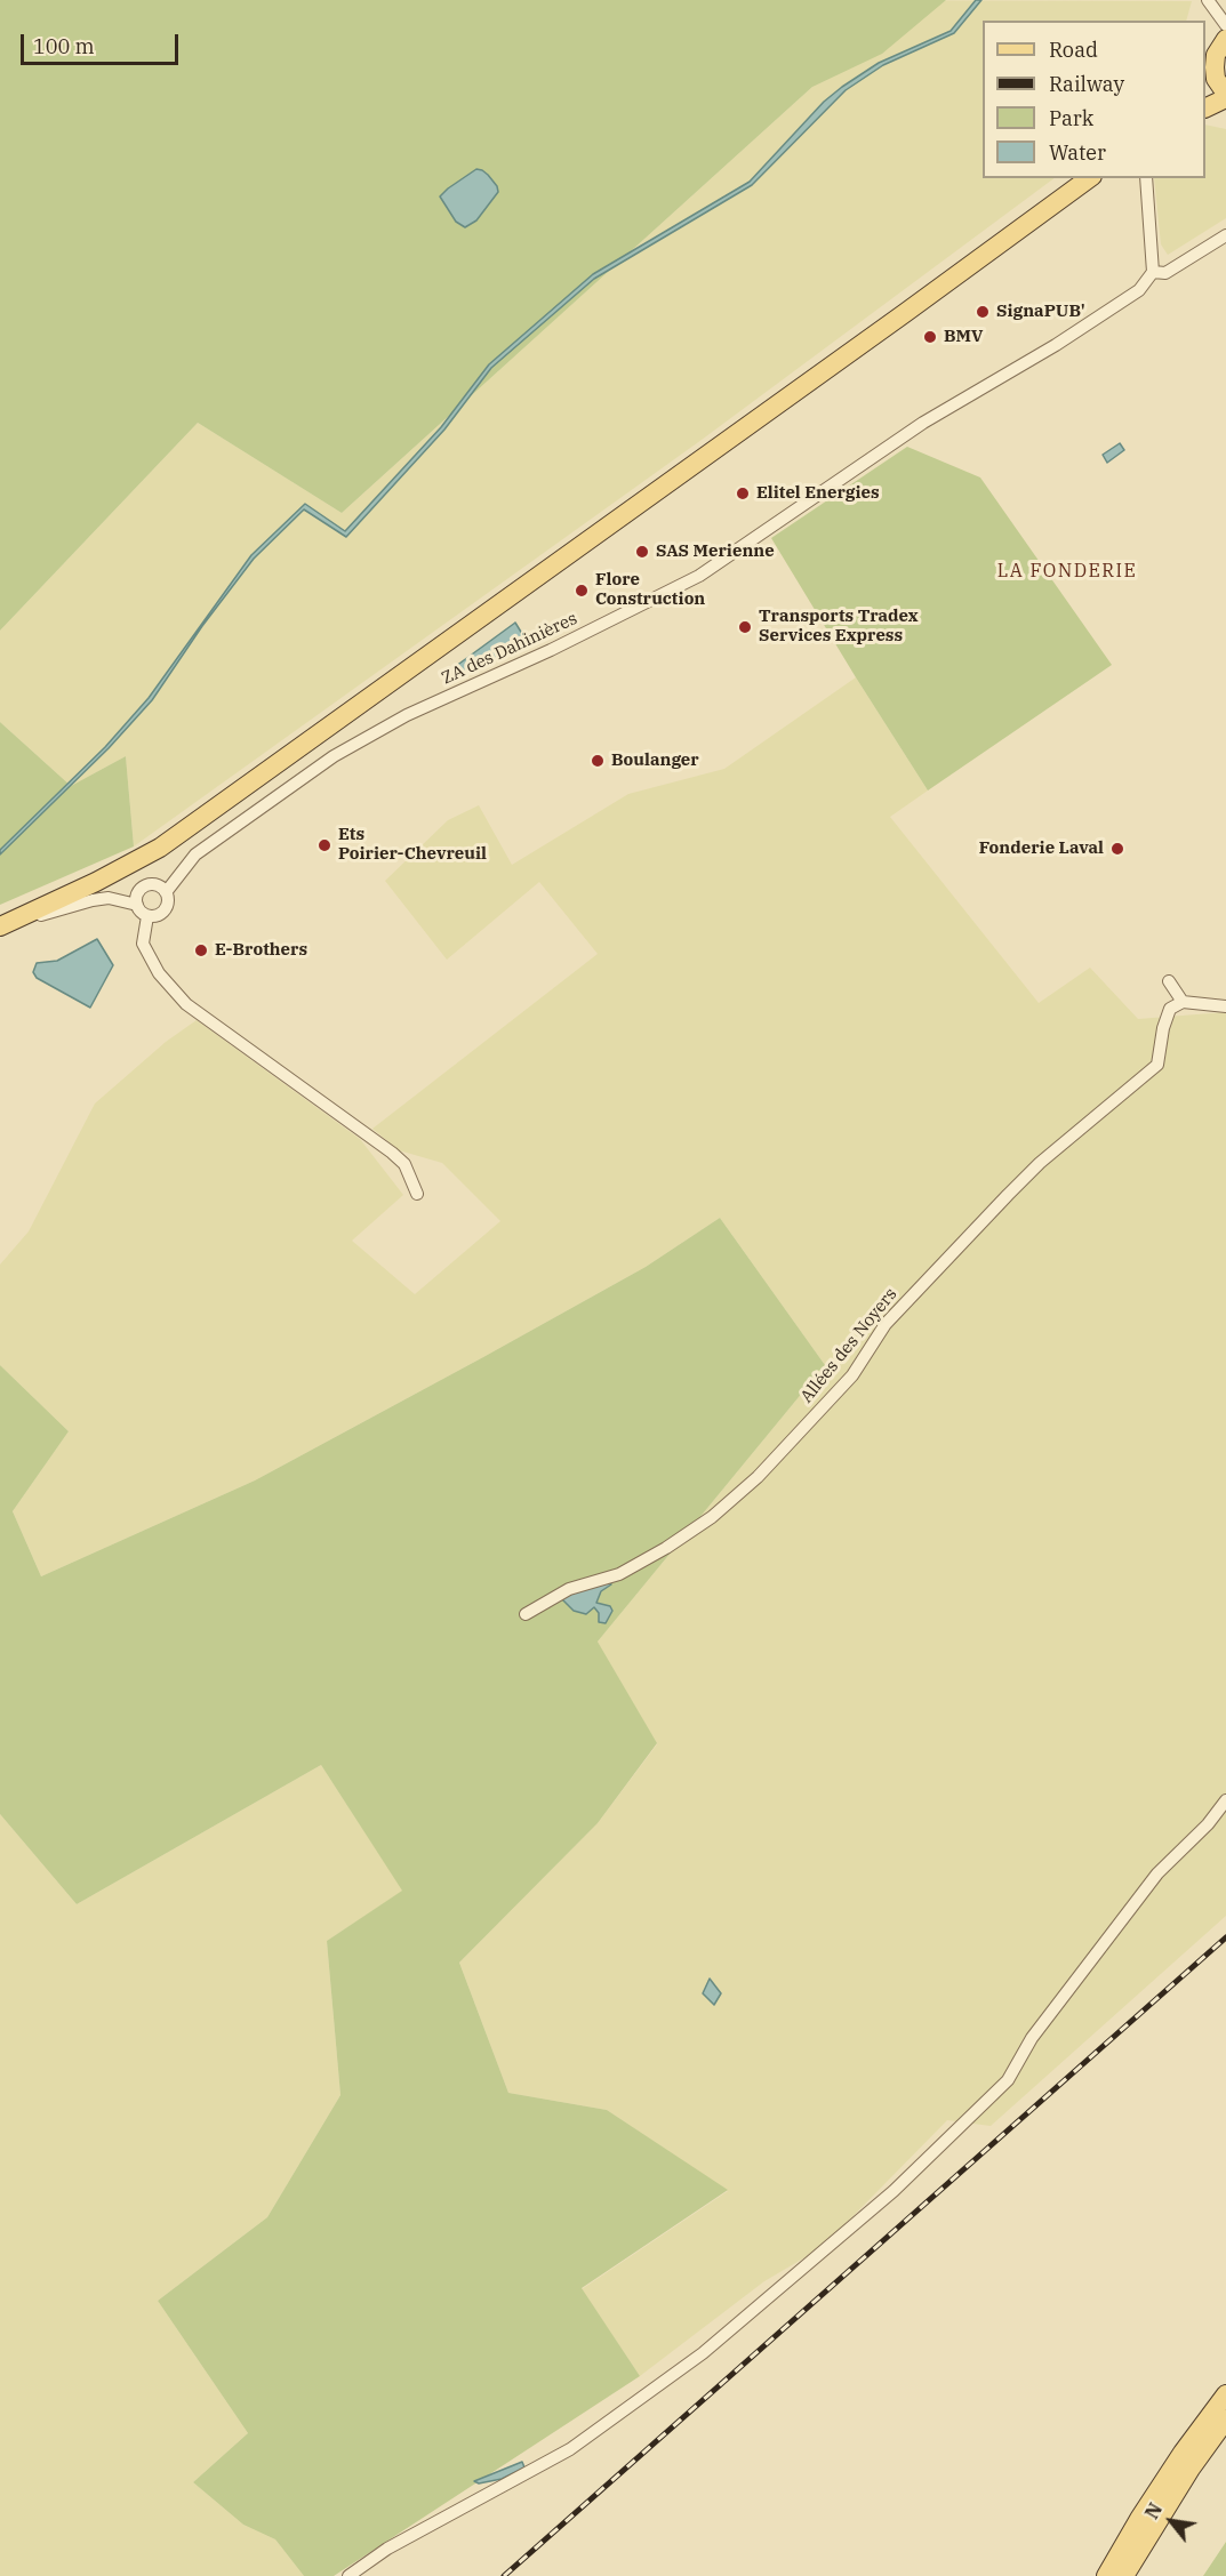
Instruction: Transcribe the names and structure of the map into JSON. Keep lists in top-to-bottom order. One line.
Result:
{"streets":{"street":["ZA des Dahinières","Allées des Noyers"]},"districts":["LA FONDERIE"],"places":["SignaPUB'","BMV","Elitel Energies","SAS Merienne","Flore Construction","Transports Tradex Services Express","Boulanger","Ets Poirier-Chevreuil","Fonderie Laval","E-Brothers"],"legend":["Road","Railway","Park","Water"],"scale_bar":"100 m","north":"top left"}
